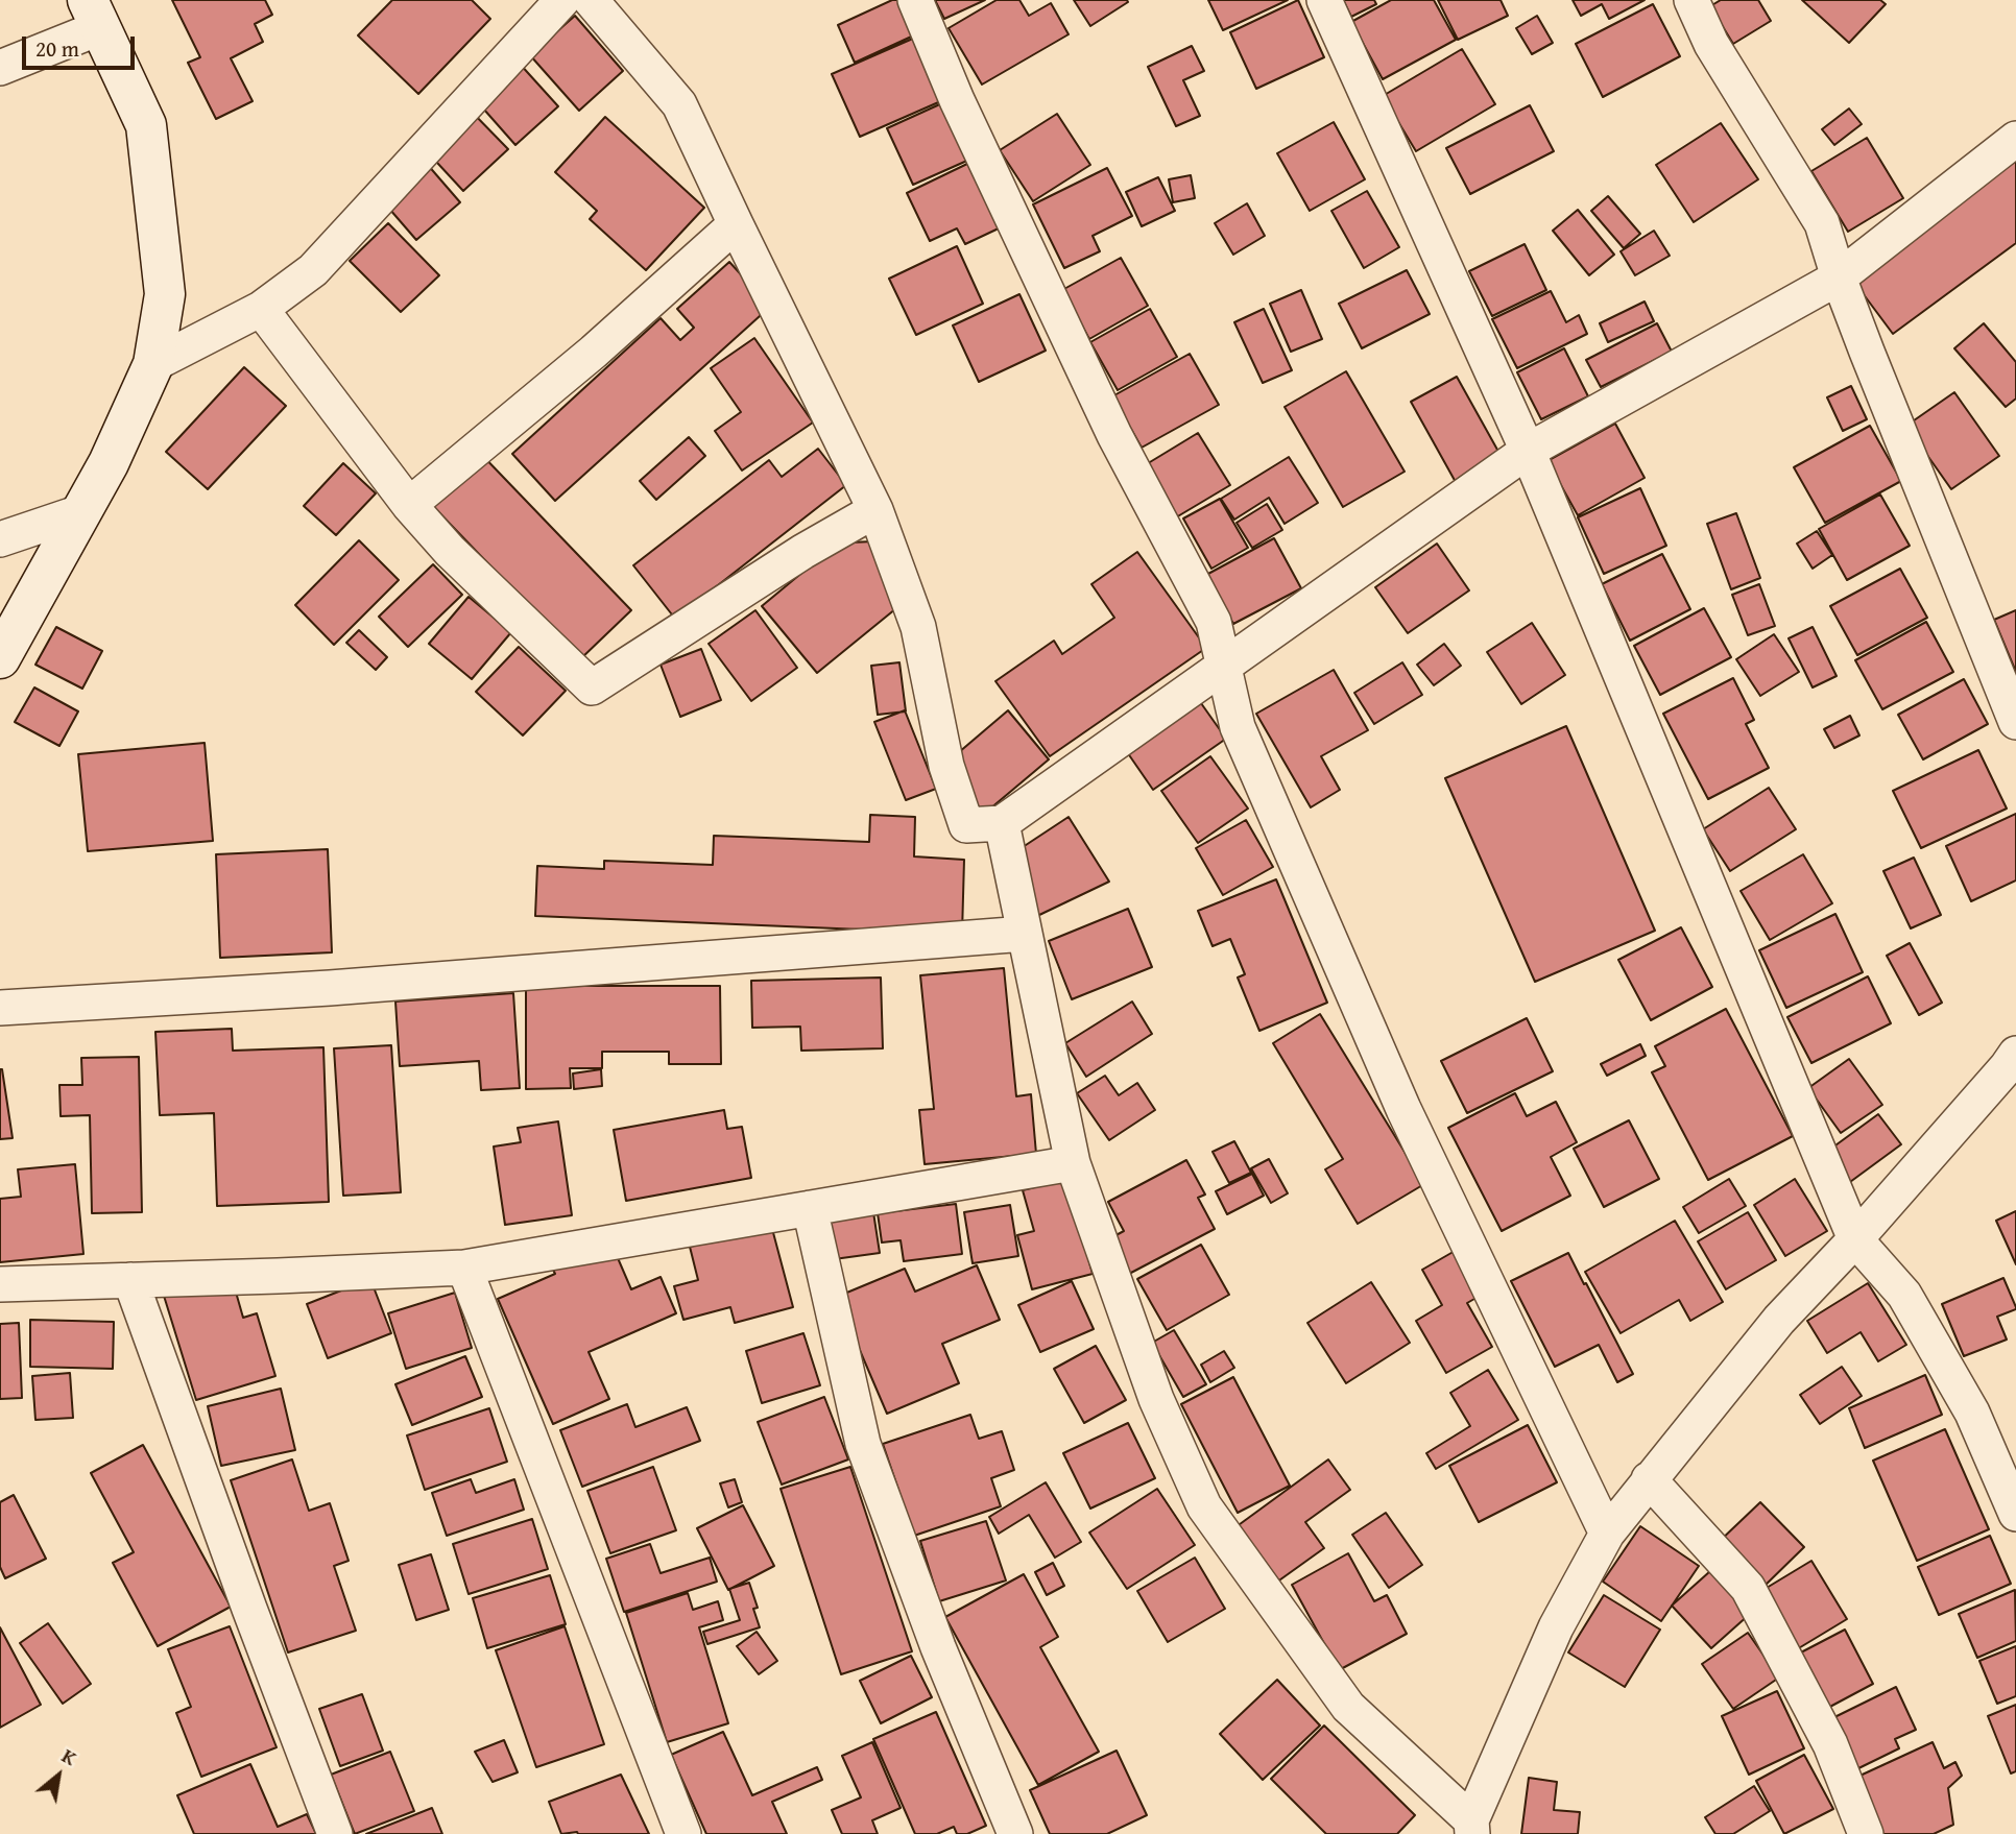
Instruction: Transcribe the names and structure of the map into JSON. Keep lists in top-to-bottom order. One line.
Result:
{"scale_bar":"20 m","north":"top right"}
